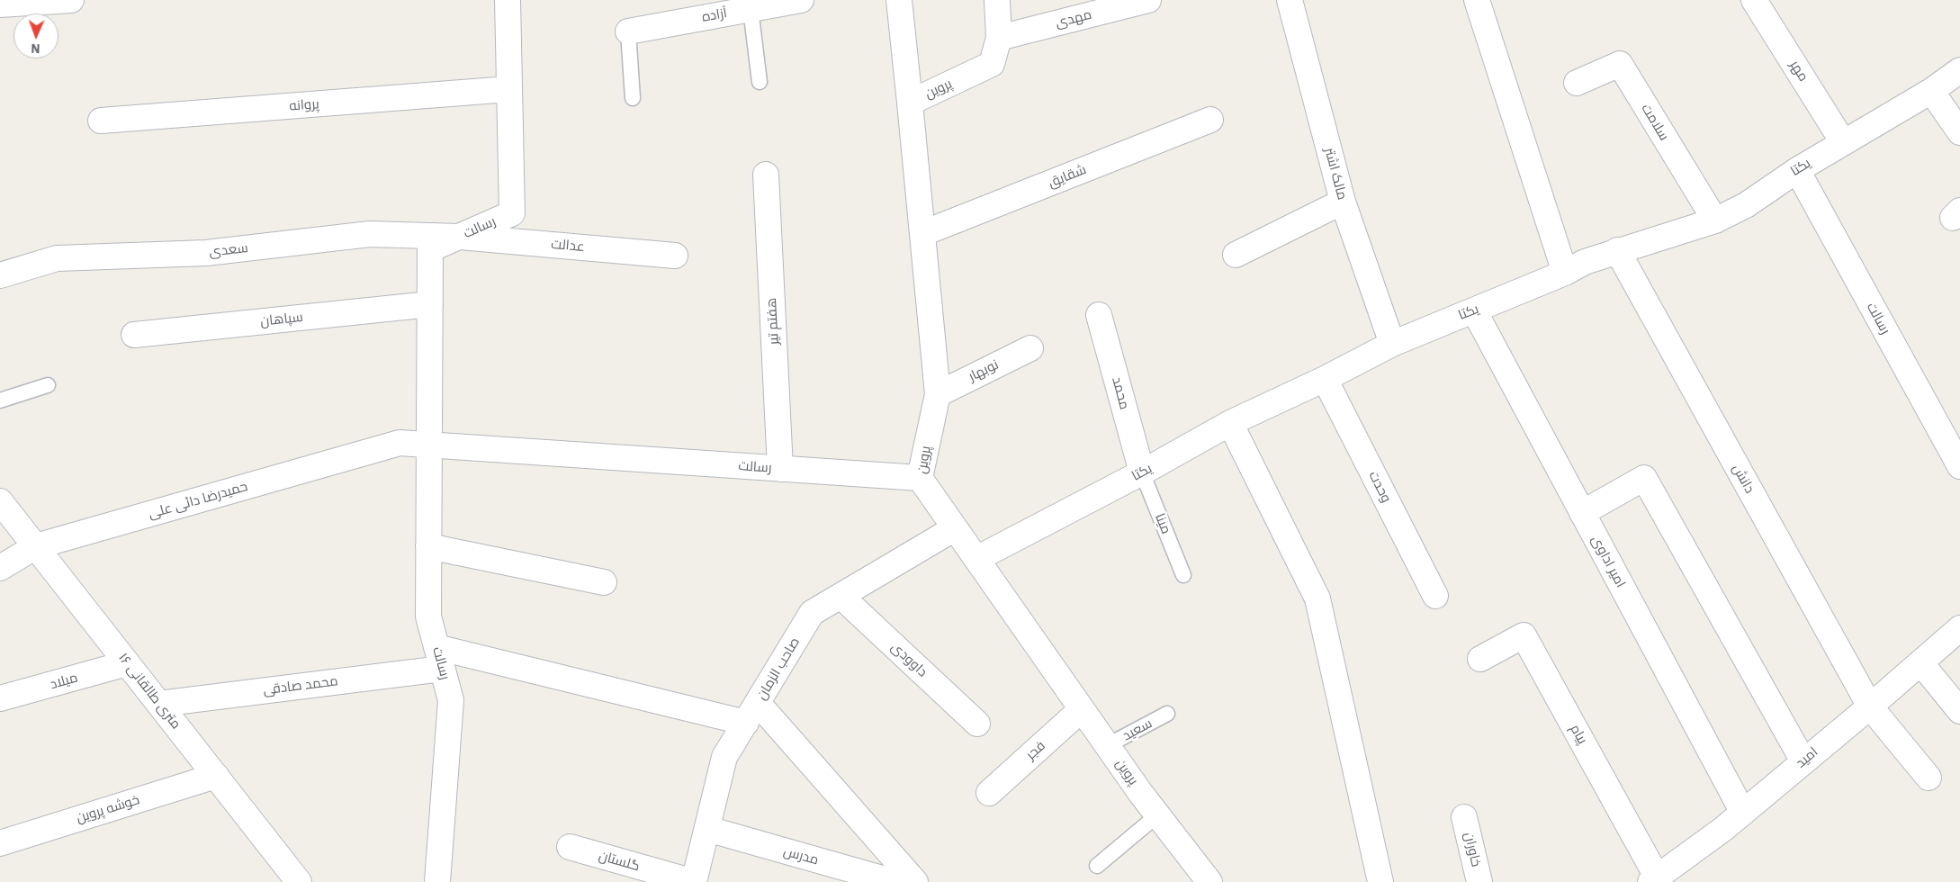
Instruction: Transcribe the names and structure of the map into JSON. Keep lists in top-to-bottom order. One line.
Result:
{"streets":{"street":["آزاده","مهدی","مهر","پروین","پروانه","سلامت","یکتا","مالک اشتر","شقایق","رسالت","عدالت","سعدی","سپاهان","هفتم تیر","نوبهار","محمد","دانش","وحدت","حمیدرضا دائی علی","امیر اداوی","داوودی","صاحب الزمان","میلاد","محمد صادقی","۱۶ متری طالقانی","پیام","فجر","امید","خوشه پروین","خاوران","مدرس","گلستان"],"lane":["مینا","سعید"]},"crossings":[["مهدی","پروین"],["مهر","یکتا"],["پروین","یکتا"],["پروین","شقایق"],["پروین","رسالت"],["پروین","نوبهار"],["پروین","صاحب الزمان"],["پروین","سعید"],["پروین","فجر"],["پروانه","رسالت"],["سلامت","یکتا"],["یکتا","مالک اشتر"],["یکتا","رسالت"],["یکتا","محمد"],["یکتا","دانش"],["یکتا","وحدت"],["یکتا","مینا"],["یکتا","امیر اداوی"],["رسالت","عدالت"],["رسالت","سعدی"],["رسالت","سپاهان"],["رسالت","هفتم تیر"],["رسالت","حمیدرضا دائی علی"],["رسالت","محمد صادقی"],["عدالت","سعدی"],["محمد","مینا"],["دانش","امید"],["حمیدرضا دائی علی","۱۶ متری طالقانی"],["امیر اداوی","امید"],["داوودی","صاحب الزمان"],["صاحب الزمان","مدرس"],["صاحب الزمان","گلستان"],["میلاد","۱۶ متری طالقانی"],["محمد صادقی","۱۶ متری طالقانی"],["۱۶ متری طالقانی","خوشه پروین"],["پیام","امید"]],"north":"bottom"}
